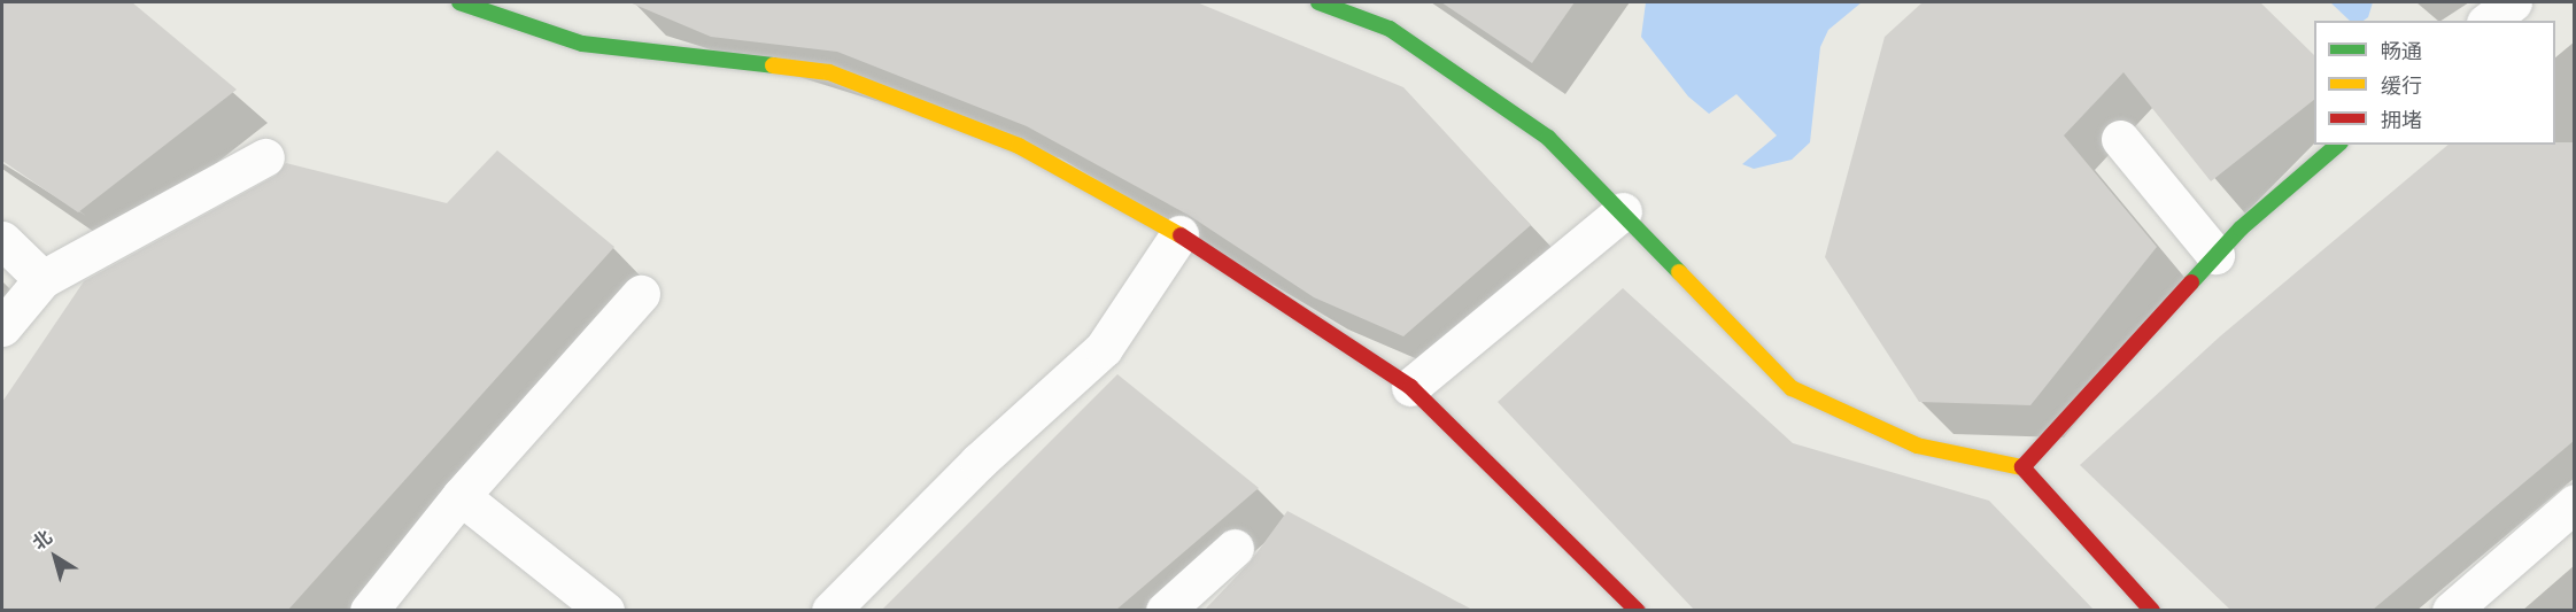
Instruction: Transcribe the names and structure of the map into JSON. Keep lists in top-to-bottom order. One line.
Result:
{"legend":["畅通","缓行","拥堵"],"north":"top left"}
